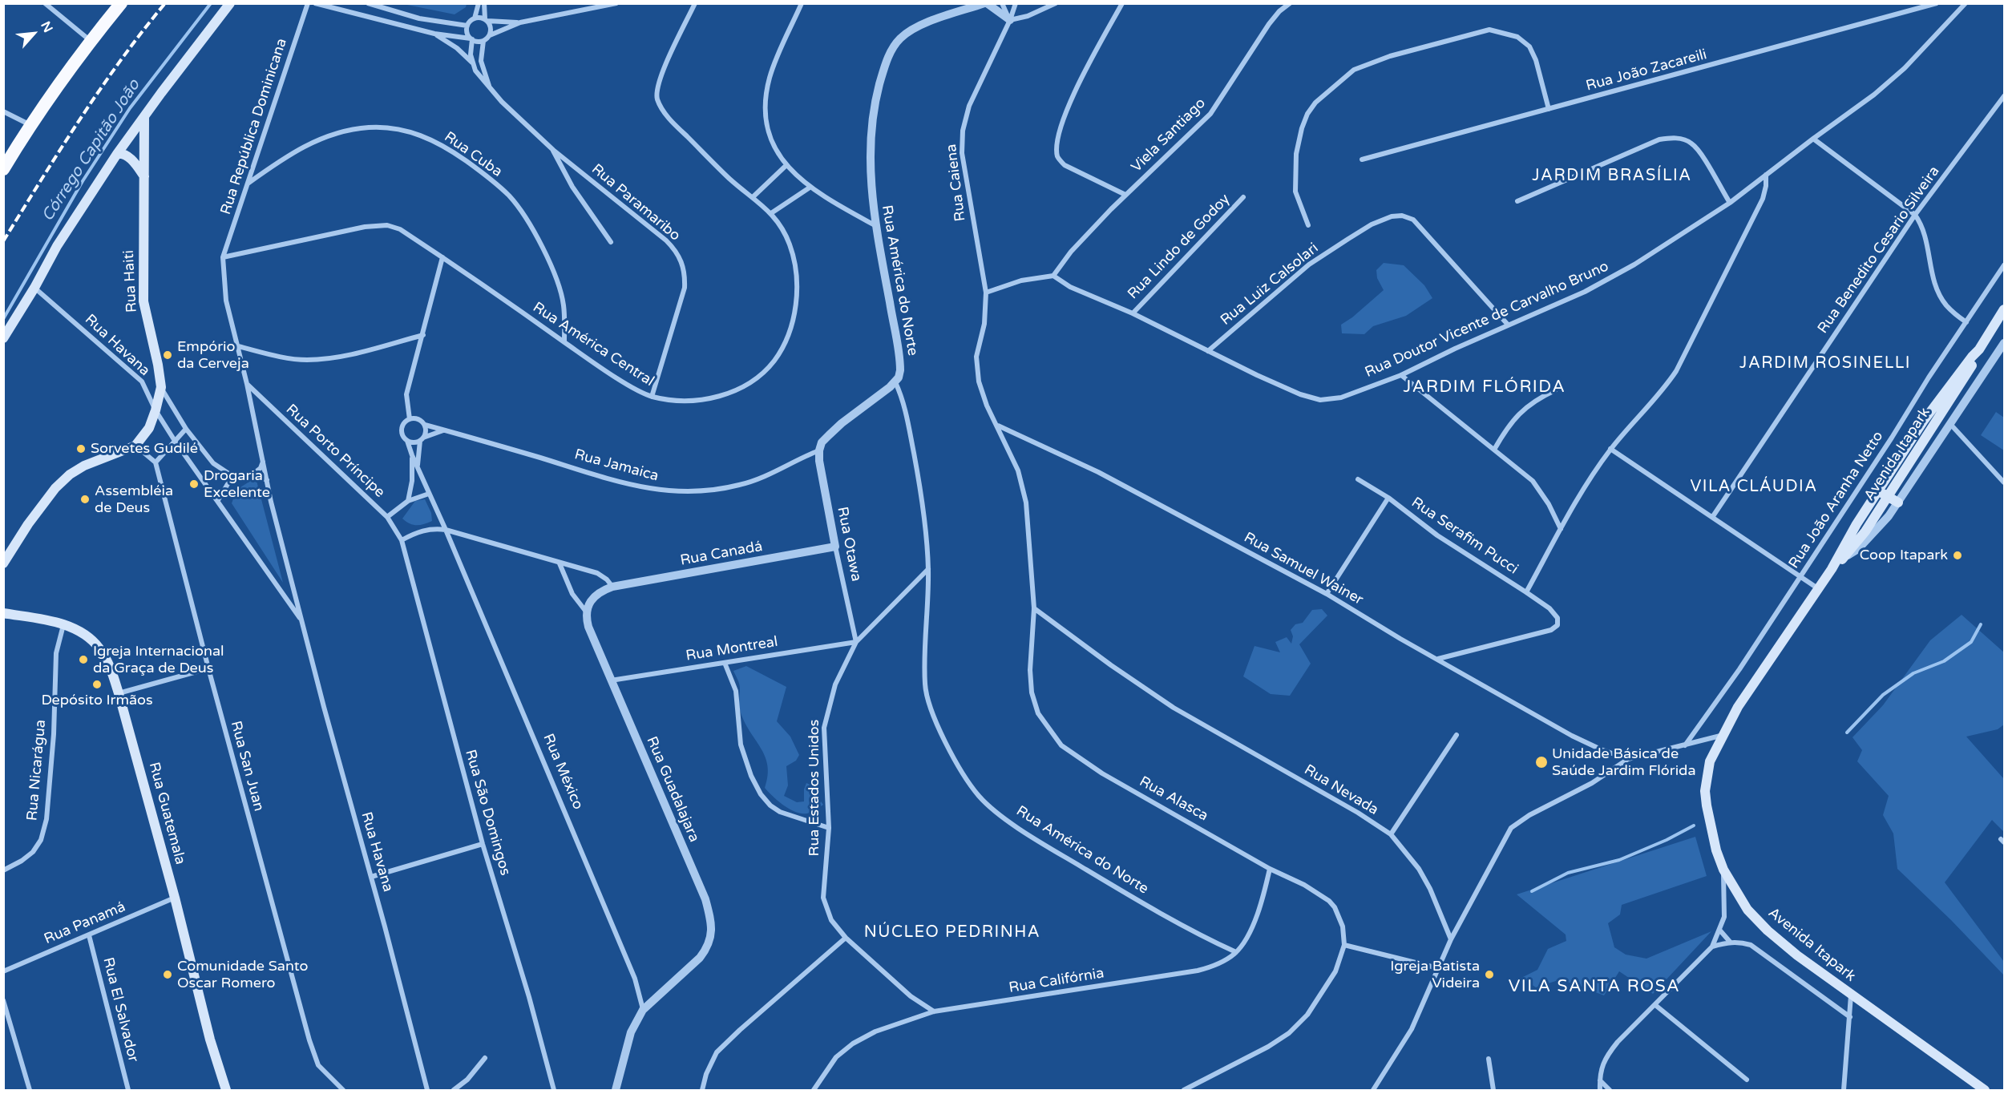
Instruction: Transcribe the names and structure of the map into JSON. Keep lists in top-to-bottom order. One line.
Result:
{"streets":{"main road":["Rua Haiti","Avenida Itapark","Rua Guatemala"],"street":["Rua João Zacareili","Rua República Dominicana","Viela Santiago","Rua Cuba","Rua Caiena","Rua Paramaribo","Rua Lindo de Godoy","Rua Benedito Cesario Silveira","Rua América do Norte","Rua Luiz Calsolari","Rua Doutor Vicente de Carvalho Bruno","Rua América Central","Rua Havana","Rua Porto Príncipe","Rua Jamaica","Rua João Aranha Netto","Rua Serafim Pucci","Rua Otawa","Rua Canadá","Rua Samuel Wainer","Rua Montreal","Rua San Juan","Rua Nicarágua","Rua México","Rua Estados Unidos","Rua Guadalajara","Rua Nevada","Rua Alasca","Rua São Domingos","Rua Panamá","Rua Califórnia","Rua El Salvador"]},"crossings":[["Rua República Dominicana","Rua Cuba"],["Rua República Dominicana","Rua América Central"],["Viela Santiago","Rua Doutor Vicente de Carvalho Bruno"],["Rua Cuba","Rua América Central"],["Rua Paramaribo","Rua América Central"],["Rua Lindo de Godoy","Rua Doutor Vicente de Carvalho Bruno"],["Rua América do Norte","Rua Estados Unidos"],["Rua América do Norte","Rua Califórnia"],["Rua Haiti","Rua Havana"],["Rua Luiz Calsolari","Rua Doutor Vicente de Carvalho Bruno"],["Rua Porto Príncipe","Rua São Domingos"],["Rua Jamaica","Rua Otawa"],["Rua Jamaica","Rua México"],["Rua Serafim Pucci","Rua Samuel Wainer"],["Rua Otawa","Rua Canadá"],["Rua Otawa","Rua Montreal"],["Rua Otawa","Rua Estados Unidos"],["Rua Canadá","Rua Guadalajara"],["Rua Samuel Wainer","Rua Alasca"],["Rua Montreal","Rua Estados Unidos"],["Rua Montreal","Rua Guadalajara"],["Rua Nicarágua","Rua Guatemala"],["Rua México","Rua Guadalajara"],["Rua Estados Unidos","Rua Califórnia"],["Rua Nevada","Rua Alasca"],["Rua Alasca","Rua Califórnia"],["Rua Guatemala","Rua Panamá"],["Rua Panamá","Rua El Salvador"]],"districts":["JARDIM BRASÍLIA","JARDIM ROSINELLI","JARDIM FLÓRIDA","VILA CLÁUDIA","NÚCLEO PEDRINHA","VILA SANTA ROSA"],"water":["Córrego Capitão João"],"places":["Empório da Cerveja","Sorvetes Gudilé","Drogaria Excelente","Assembléia de Deus","Coop Itapark","Igreja Internacional da Graça de Deus","Depósito Irmãos","Unidade Básica de Saúde Jardim Flórida","Comunidade Santo Oscar Romero","Igreja Batista Videira"],"north":"top right"}
